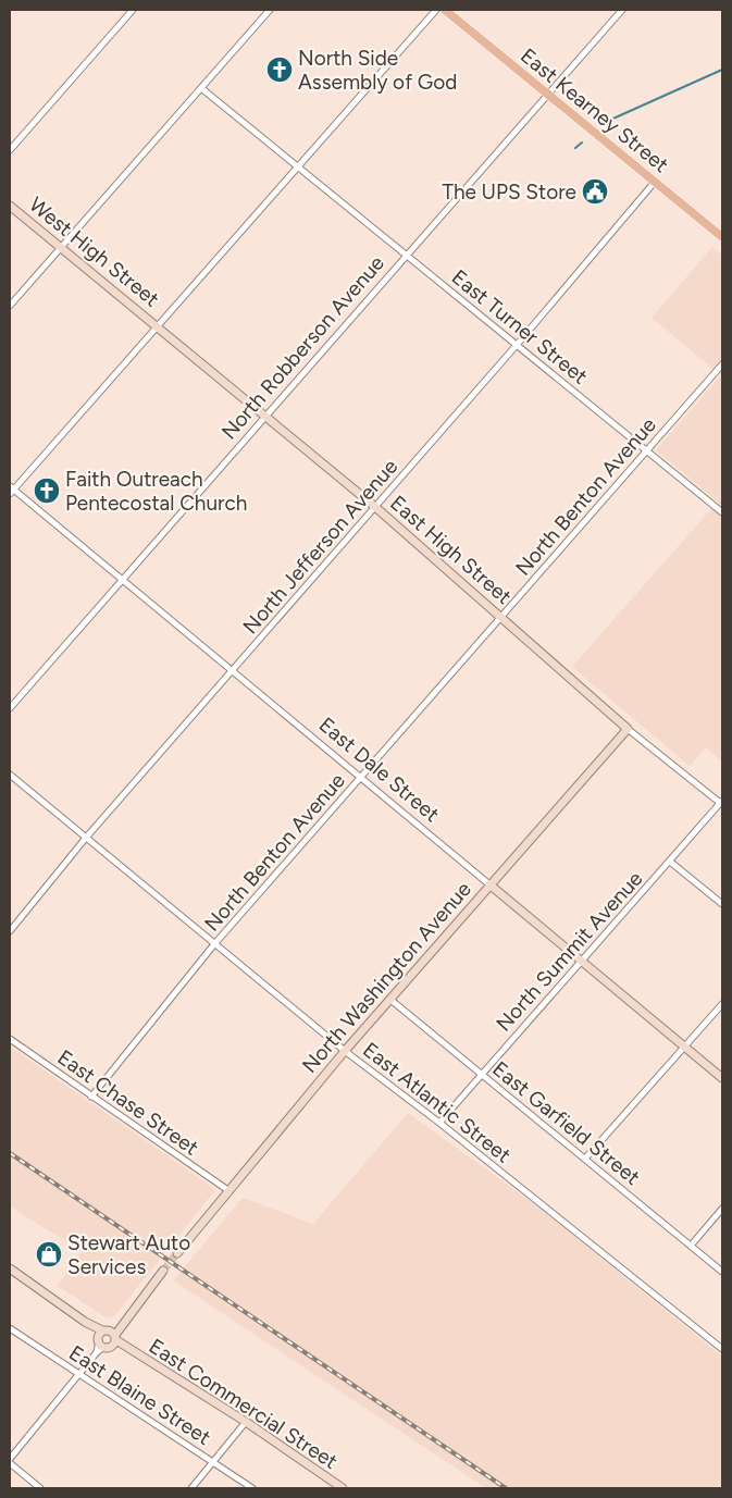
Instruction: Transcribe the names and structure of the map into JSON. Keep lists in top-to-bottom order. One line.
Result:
{"streets":{"main road":["East Kearney Street"],"street":["West High Street","East Turner Street","North Robberson Avenue","North Benton Avenue","North Jefferson Avenue","East High Street","East Dale Street","North Summit Avenue","North Washington Avenue","East Chase Street","East Atlantic Street","East Garfield Street","East Blaine Street","East Commercial Street"]},"crossings":[["East Kearney Street","North Robberson Avenue"],["East Kearney Street","North Jefferson Avenue"],["West High Street","East High Street"],["East Turner Street","North Robberson Avenue"],["East Turner Street","North Benton Avenue"],["East Turner Street","North Jefferson Avenue"],["North Robberson Avenue","East High Street"],["North Robberson Avenue","East Dale Street"],["North Benton Avenue","East High Street"],["North Benton Avenue","East Dale Street"],["North Benton Avenue","East Chase Street"],["North Benton Avenue","East Atlantic Street"],["North Jefferson Avenue","East High Street"],["North Jefferson Avenue","East Dale Street"],["North Jefferson Avenue","East Atlantic Street"],["East High Street","North Summit Avenue"],["East High Street","North Washington Avenue"],["East Dale Street","North Summit Avenue"],["East Dale Street","North Washington Avenue"],["North Summit Avenue","East Atlantic Street"],["North Summit Avenue","East Garfield Street"],["North Washington Avenue","East Chase Street"],["North Washington Avenue","East Atlantic Street"],["North Washington Avenue","East Garfield Street"]],"places":{"church":["North Side Assembly of God","Faith Outreach Pentecostal Church"],"public building":["The UPS Store"],"shop":["Stewart Auto Services"]}}
